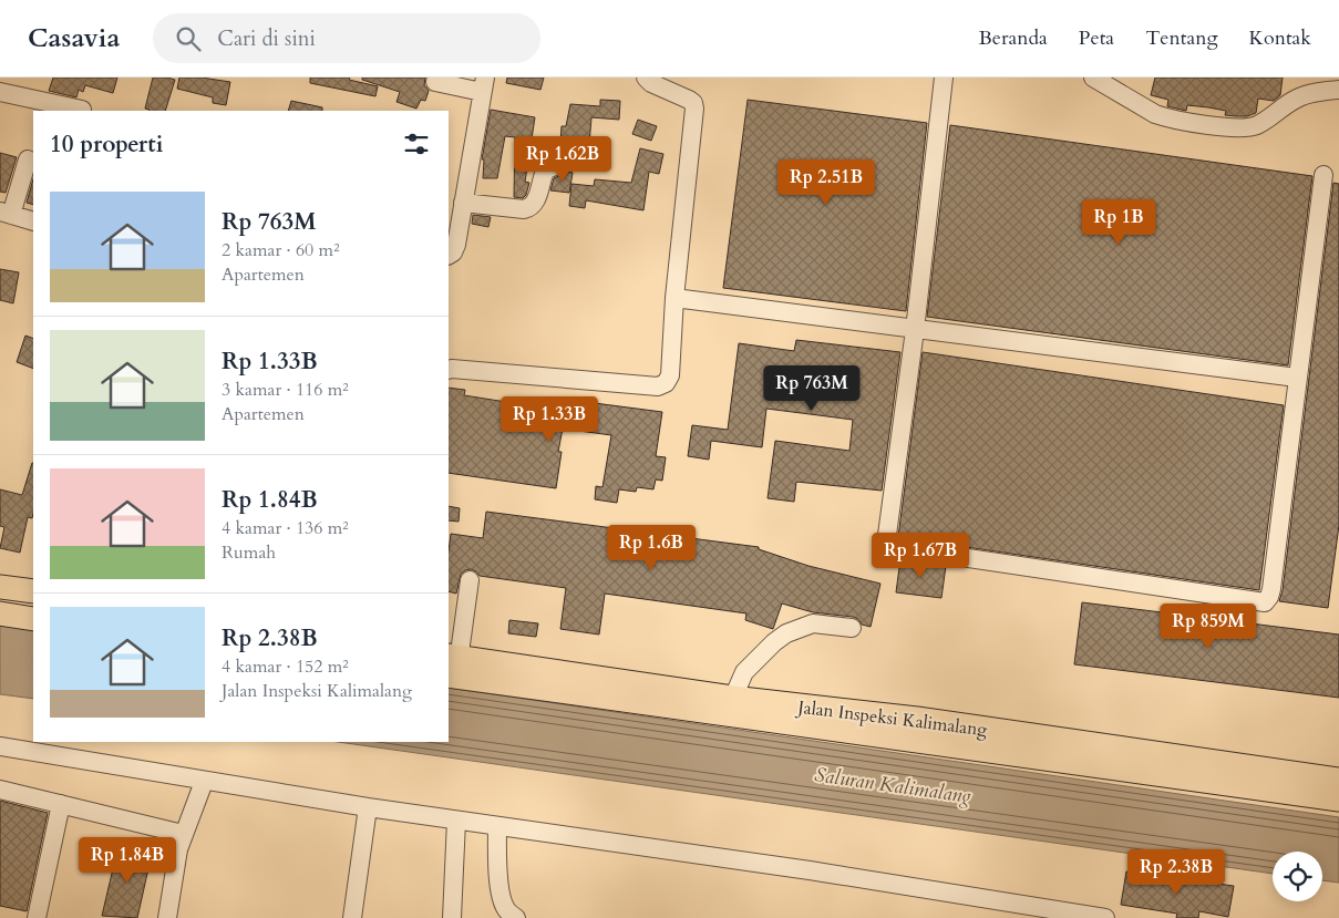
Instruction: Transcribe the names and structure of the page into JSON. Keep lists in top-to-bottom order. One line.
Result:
{"streets":{"main road":["Jalan Inspeksi Kalimalang"]},"water":["Saluran Kalimalang"],"page":{"header":"Casavia","search":"Cari di sini","nav":["Beranda","Peta","Tentang","Kontak"],"heading":"10 properti","price":["Rp 1.62B","Rp 2.51B","Rp 1B","Rp 763M","Rp 1.33B","Rp 1.6B","Rp 1.67B","Rp 859M","Rp 1.84B","Rp 2.38B"],"list":[{"name":"Rp 763M","note":"2 kamar · 60 m² · Apartemen"},{"name":"Rp 1.33B","note":"3 kamar · 116 m² · Apartemen"},{"name":"Rp 1.84B","note":"4 kamar · 136 m² · Rumah"},{"name":"Rp 2.38B","note":"4 kamar · 152 m² · Jalan Inspeksi Kalimalang"}]}}
